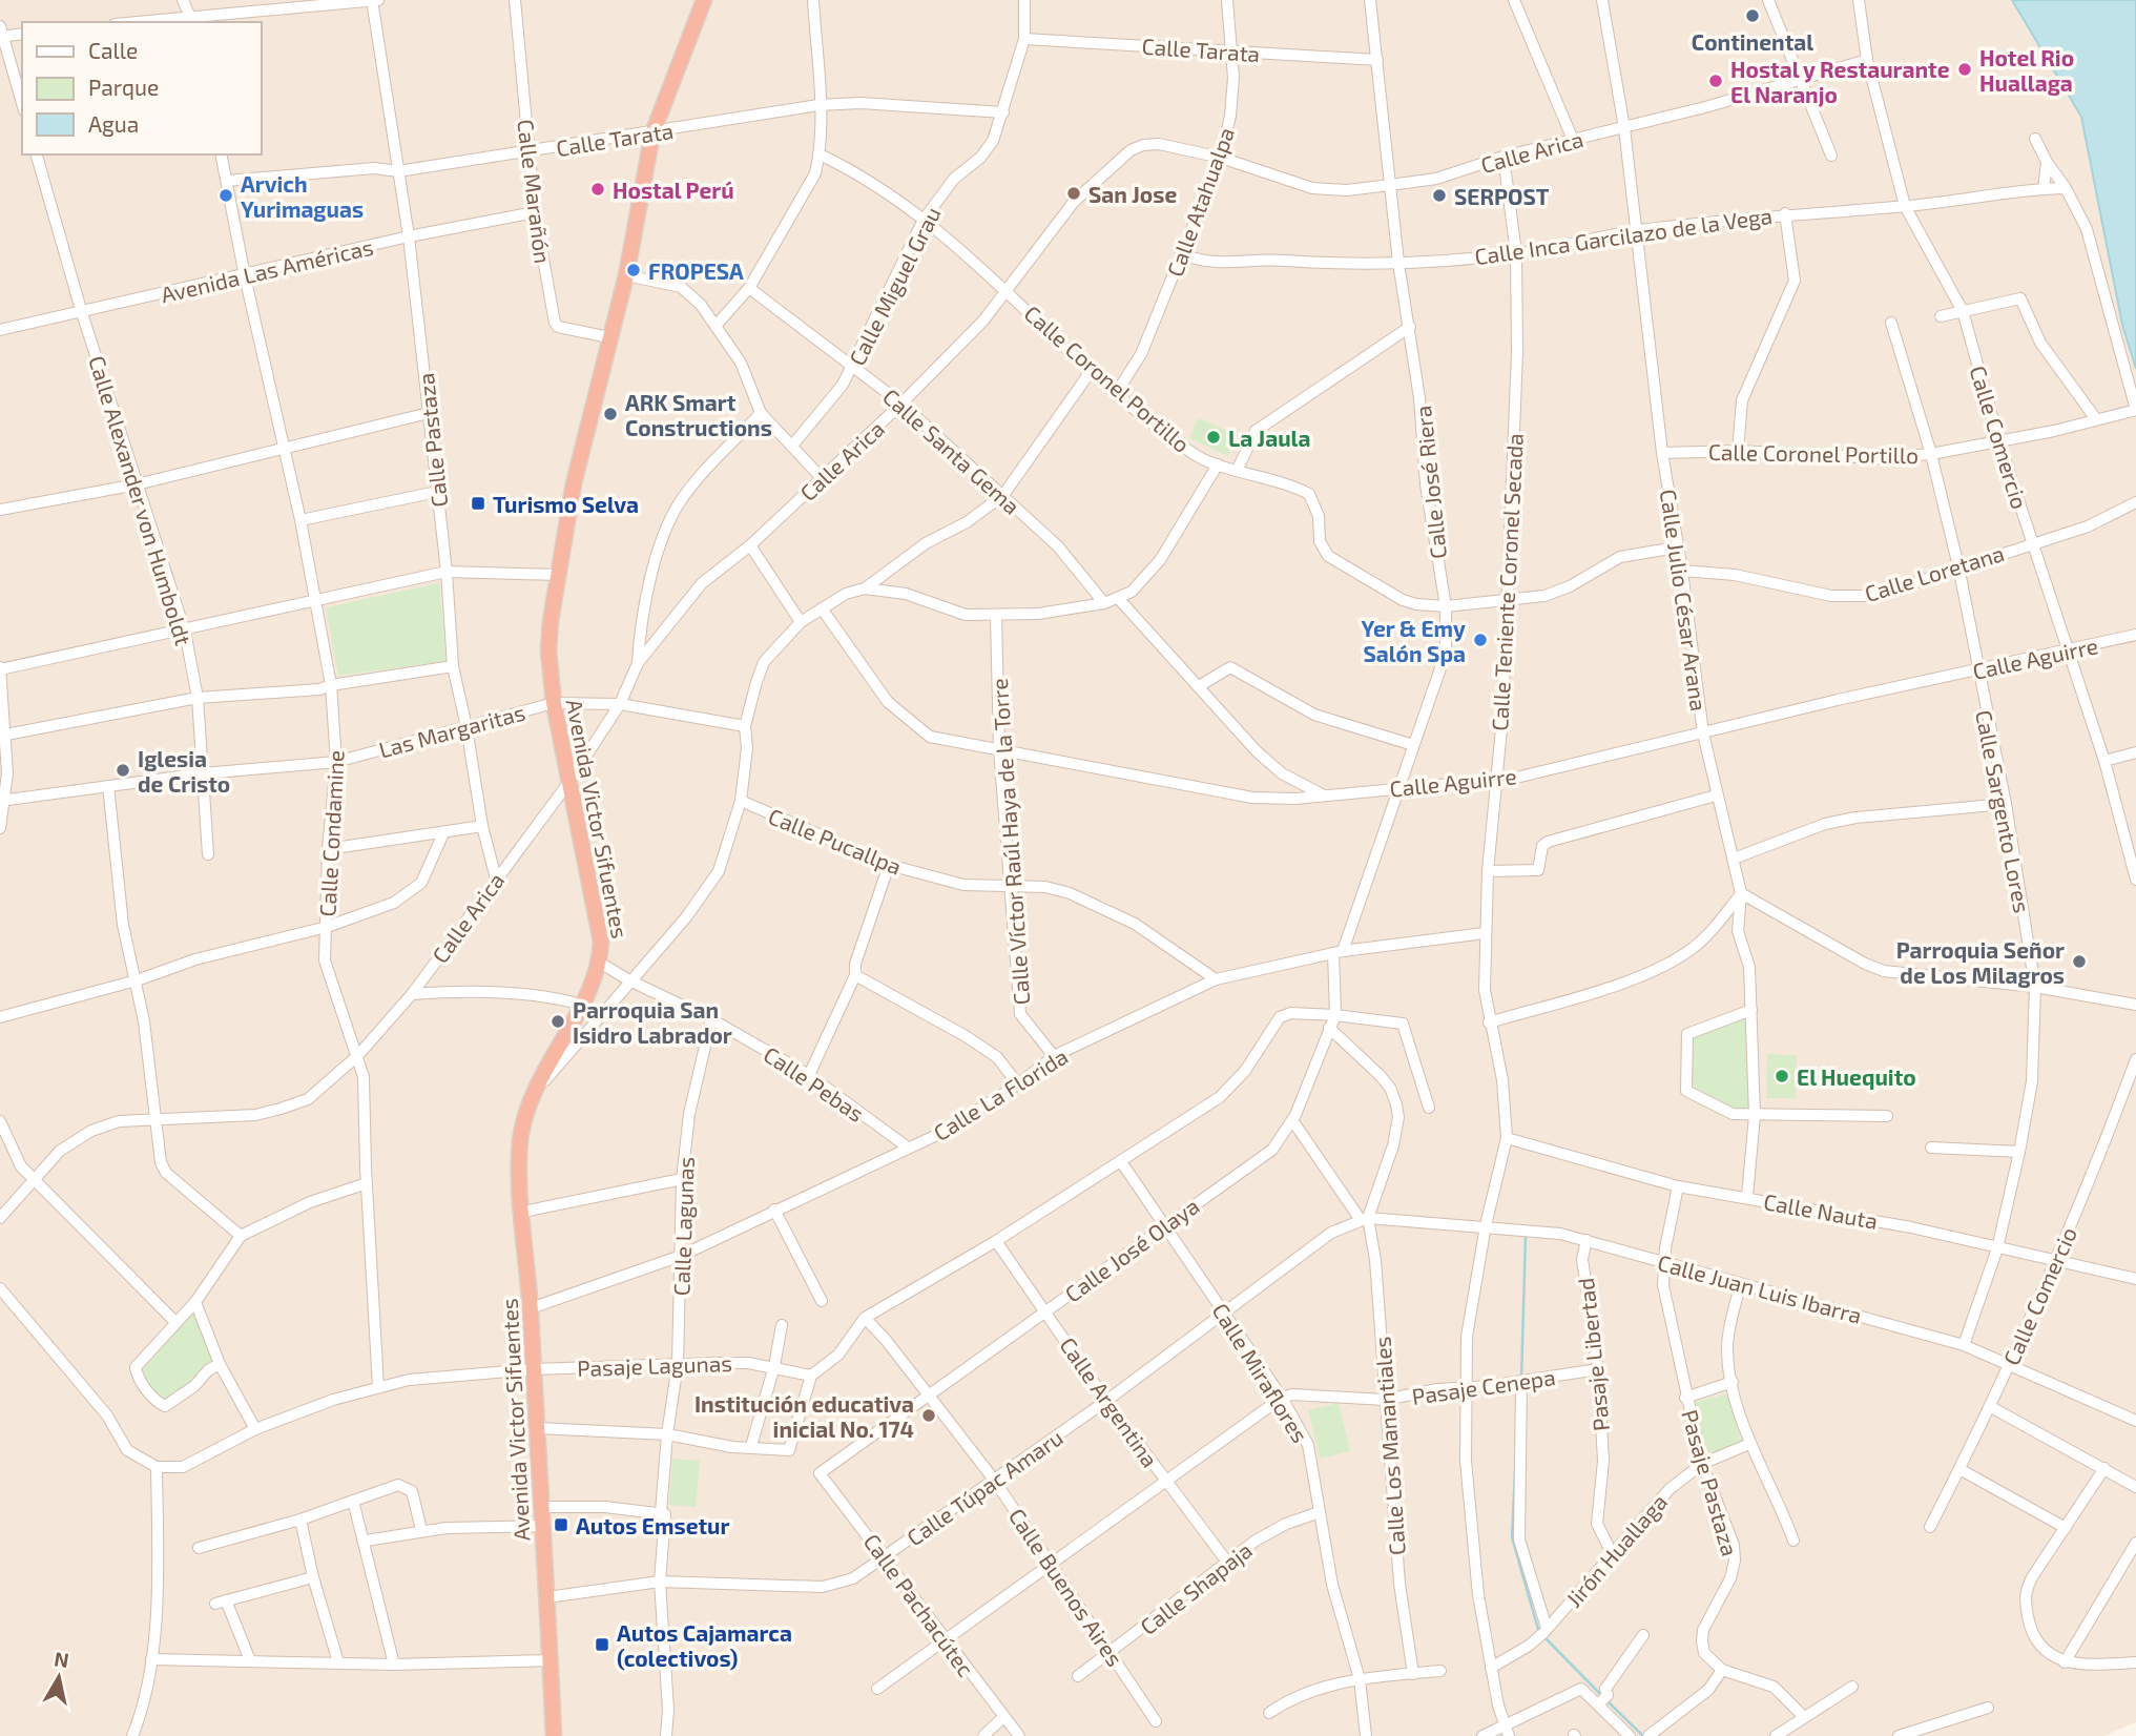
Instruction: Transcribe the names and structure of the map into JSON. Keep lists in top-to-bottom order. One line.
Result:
{"streets":{"highway":["Avenida Victor Sifuentes"],"street":["Calle Tarata","Calle Arica","Calle Marañón","Calle Atahualpa","Calle Inca Garcilazo de la Vega","Avenida Las Américas","Calle Miguel Grau","Calle Coronel Portillo","Calle Comercio","Calle Pastaza","Calle Santa Gema","Calle José Riera","Calle Alexander von Humboldt","Calle Loretana","Calle Teniente Coronel Secada","Calle Julio César Arana","Calle Aguirre","Las Margaritas","Calle Sargento Lores","Calle Condamine","Calle Pucallpa","Calle Víctor Raúl Haya de la Torre","Calle Pebas","Calle La Florida","Calle Nauta","Calle Lagunas","Calle José Olaya","Calle Juan Luis Ibarra","Pasaje Libertad","Pasaje Lagunas","Calle Miraflores","Pasaje Cenepa","Calle Argentina","Calle Los Manantiales","Pasaje Pastaza","Calle Túpac Amaru","Jirón Huallaga","Calle Buenos Aires","Calle Shapaja","Calle Pachacútec"]},"crossings":[["Calle Tarata","Calle Marañón"],["Calle Tarata","Calle Atahualpa"],["Calle Tarata","Calle Miguel Grau"],["Calle Tarata","Calle Pastaza"],["Calle Tarata","Calle José Riera"],["Calle Tarata","Avenida Victor Sifuentes"],["Calle Tarata","Calle Condamine"],["Calle Arica","Calle Atahualpa"],["Calle Arica","Calle Coronel Portillo"],["Calle Arica","Calle Comercio"],["Calle Arica","Calle Pastaza"],["Calle Arica","Calle Santa Gema"],["Calle Arica","Calle José Riera"],["Calle Arica","Calle Teniente Coronel Secada"],["Calle Arica","Calle Julio César Arana"],["Calle Arica","Las Margaritas"],["Calle Arica","Avenida Victor Sifuentes"],["Calle Arica","Calle Condamine"],["Calle Marañón","Avenida Las Américas"],["Calle Marañón","Avenida Victor Sifuentes"],["Calle Atahualpa","Calle Inca Garcilazo de la Vega"],["Calle Atahualpa","Calle Coronel Portillo"],["Calle Inca Garcilazo de la Vega","Calle Comercio"],["Calle Inca Garcilazo de la Vega","Calle José Riera"],["Calle Inca Garcilazo de la Vega","Calle Teniente Coronel Secada"],["Calle Inca Garcilazo de la Vega","Calle Julio César Arana"],["Avenida Las Américas","Calle Pastaza"],["Avenida Las Américas","Calle Alexander von Humboldt"],["Avenida Las Américas","Calle Condamine"],["Calle Miguel Grau","Calle Coronel Portillo"],["Calle Miguel Grau","Calle Santa Gema"],["Calle Coronel Portillo","Calle Comercio"],["Calle Coronel Portillo","Calle José Riera"],["Calle Coronel Portillo","Calle Teniente Coronel Secada"],["Calle Coronel Portillo","Calle Julio César Arana"],["Calle Coronel Portillo","Calle Sargento Lores"],["Calle Comercio","Calle Loretana"],["Calle Comercio","Calle Aguirre"],["Calle Comercio","Calle Nauta"],["Calle Comercio","Calle Juan Luis Ibarra"],["Calle Pastaza","Las Margaritas"],["Calle José Riera","Calle Aguirre"],["Calle José Riera","Calle La Florida"],["Calle José Riera","Calle José Olaya"],["Calle Alexander von Humboldt","Las Margaritas"],["Calle Loretana","Calle Julio César Arana"],["Calle Loretana","Calle Sargento Lores"],["Calle Teniente Coronel Secada","Calle Aguirre"],["Calle Teniente Coronel Secada","Calle La Florida"],["Calle Teniente Coronel Secada","Calle Nauta"],["Calle Teniente Coronel Secada","Calle Juan Luis Ibarra"],["Calle Teniente Coronel Secada","Pasaje Cenepa"],["Calle Teniente Coronel Secada","Jirón Huallaga"],["Calle Julio César Arana","Calle Aguirre"],["Calle Julio César Arana","Calle Nauta"],["Calle Aguirre","Calle Sargento Lores"],["Calle Aguirre","Calle Víctor Raúl Haya de la Torre"],["Las Margaritas","Avenida Victor Sifuentes"],["Las Margaritas","Calle Condamine"],["Calle Sargento Lores","Calle Nauta"],["Calle Sargento Lores","Calle Juan Luis Ibarra"],["Avenida Victor Sifuentes","Calle Pebas"],["Avenida Victor Sifuentes","Calle La Florida"],["Avenida Victor Sifuentes","Pasaje Lagunas"],["Avenida Victor Sifuentes","Calle Túpac Amaru"],["Calle Condamine","Pasaje Lagunas"],["Calle Pucallpa","Calle Víctor Raúl Haya de la Torre"],["Calle Pucallpa","Calle La Florida"],["Calle Víctor Raúl Haya de la Torre","Calle La Florida"],["Calle Pebas","Calle La Florida"],["Calle Pebas","Calle Lagunas"],["Calle La Florida","Calle Lagunas"],["Calle La Florida","Calle José Olaya"],["Calle Nauta","Pasaje Pastaza"],["Calle Lagunas","Pasaje Lagunas"],["Calle José Olaya","Calle Miraflores"],["Calle José Olaya","Calle Argentina"],["Calle José Olaya","Calle Buenos Aires"],["Calle José Olaya","Calle Pachacútec"],["Calle Juan Luis Ibarra","Pasaje Libertad"],["Calle Juan Luis Ibarra","Calle Los Manantiales"],["Calle Juan Luis Ibarra","Pasaje Pastaza"],["Calle Juan Luis Ibarra","Calle Túpac Amaru"],["Pasaje Libertad","Pasaje Cenepa"],["Pasaje Libertad","Jirón Huallaga"],["Calle Miraflores","Pasaje Cenepa"],["Calle Miraflores","Calle Túpac Amaru"],["Calle Miraflores","Calle Shapaja"],["Pasaje Cenepa","Calle Los Manantiales"],["Calle Argentina","Calle Túpac Amaru"],["Calle Argentina","Calle Shapaja"],["Calle Los Manantiales","Calle Túpac Amaru"],["Pasaje Pastaza","Jirón Huallaga"],["Calle Túpac Amaru","Calle Buenos Aires"],["Calle Túpac Amaru","Calle Pachacútec"],["Calle Buenos Aires","Calle Shapaja"]],"places":{"other":["Continental","Hotel Rio Huallaga","Hostal y Restaurante El Naranjo","Hostal Perú","San Jose","Arvich Yurimaguas","SERPOST","FROPESA","ARK Smart Constructions","La Jaula","Yer & Emy Salón Spa","Iglesia de Cristo","Parroquia Señor de Los Milagros","Parroquia San Isidro Labrador","El Huequito","Institución educativa inicial No. 174"],"transit":["Turismo Selva","Autos Emsetur","Autos Cajamarca (colectivos)"]},"legend":["Calle","Parque","Agua"],"north":"top"}
